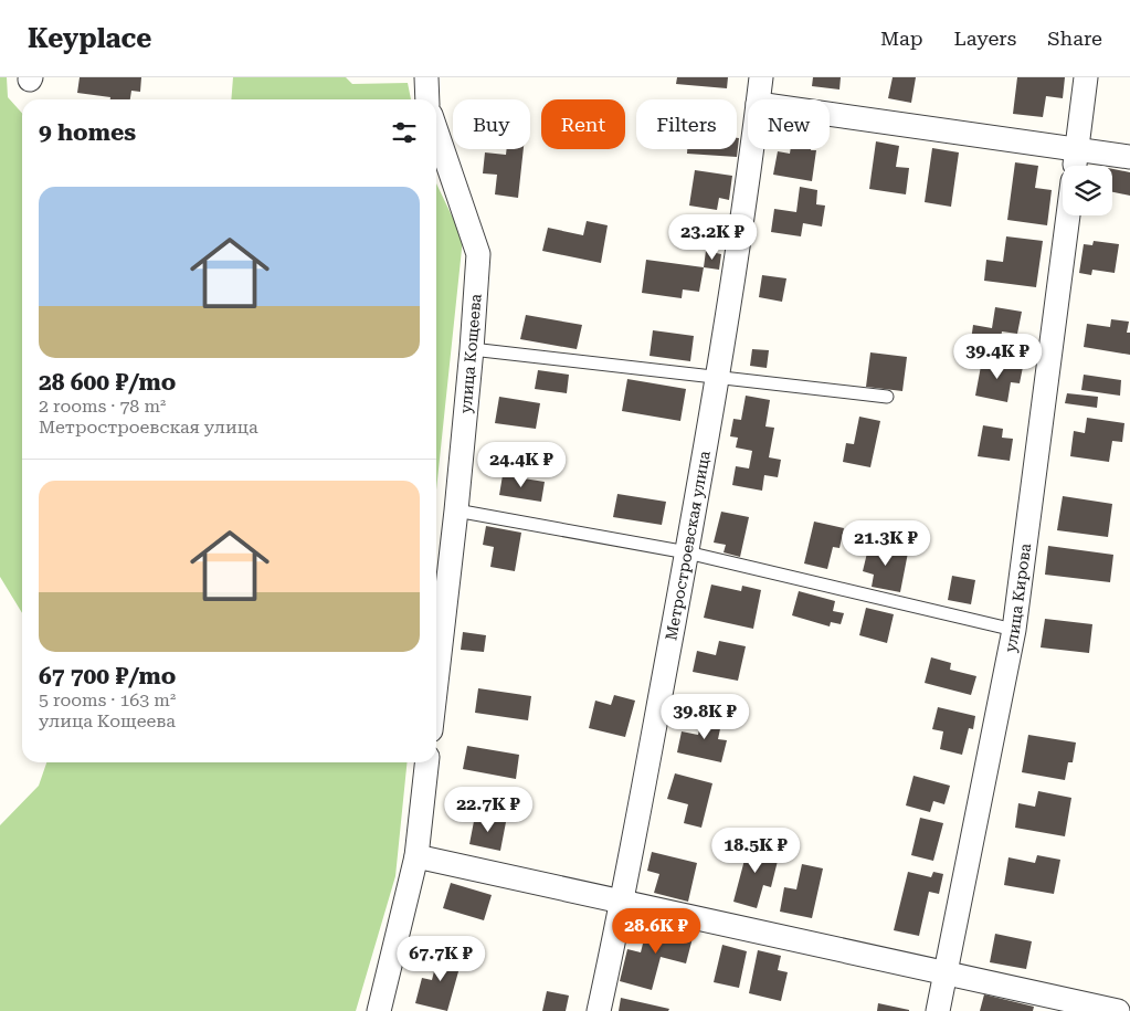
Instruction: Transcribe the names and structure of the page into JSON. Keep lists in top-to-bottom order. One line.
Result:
{"streets":{"street":["улица Кощеева","Метростроевская улица","улица Кирова"]},"page":{"header":"Keyplace","nav":["Map","Layers","Share"],"chip":["Buy","Rent","Filters","New"],"heading":"9 homes","list":[{"name":"28 600 ₽/mo","note":"2 rooms · 78 m² · Метростроевская улица"},{"name":"67 700 ₽/mo","note":"5 rooms · 163 m² · улица Кощеева"}],"price":["23.2K ₽","39.4K ₽","24.4K ₽","21.3K ₽","39.8K ₽","22.7K ₽","18.5K ₽","28.6K ₽","67.7K ₽"]}}
